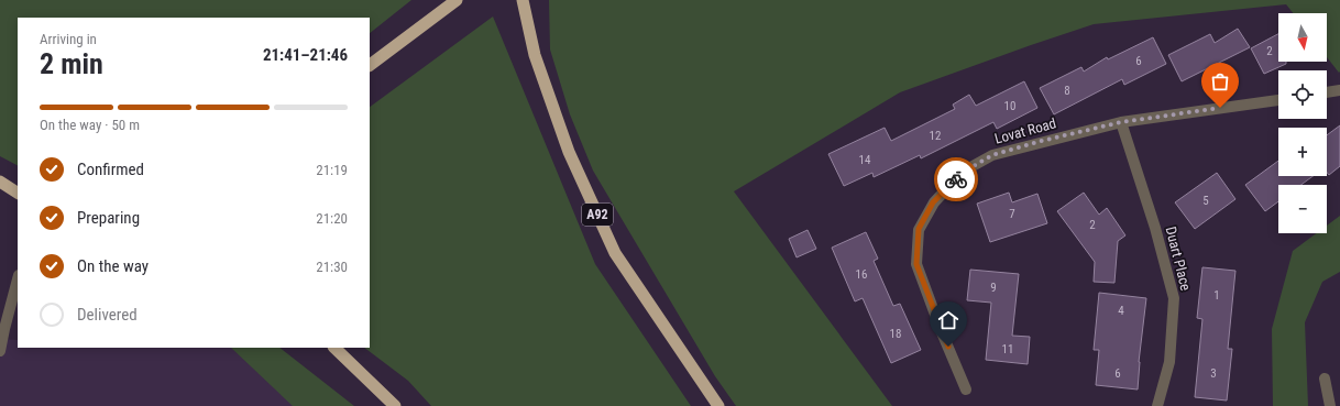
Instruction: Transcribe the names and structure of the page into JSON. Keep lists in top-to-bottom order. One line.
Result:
{"streets":{"highway":["A92"],"street":["Lovat Road","Duart Place"]},"crossings":[["Lovat Road","Duart Place"]],"house_numbers":["2","6","8","10","12","14","5","7","2","16","9","1","4","18","11","6","3"],"north":"bottom","page":{"map_buttons":["+","−"],"heading":["2 min","Arriving in","21:41–21:46"],"bar":"On the way · 50 m","list":[["Confirmed","21:19"],["Preparing","21:20"],["On the way","21:30"],"Delivered"]}}
